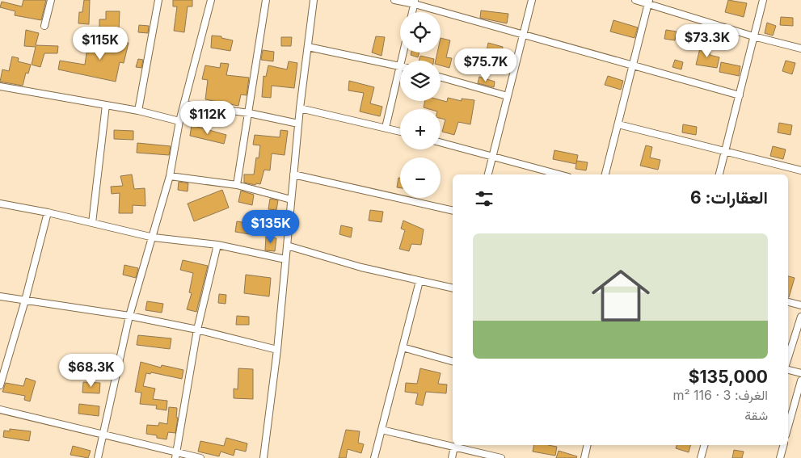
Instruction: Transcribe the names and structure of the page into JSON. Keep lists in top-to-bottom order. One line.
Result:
{"page":{"map_buttons":["+","−"],"price":["$73.3K","$115K","$75.7K","$112K","$135K","$68.3K"],"heading":"العقارات: 6","list":[{"name":"$135,000","note":"الغرف: 3 · 116 m² · شقة"}]}}
